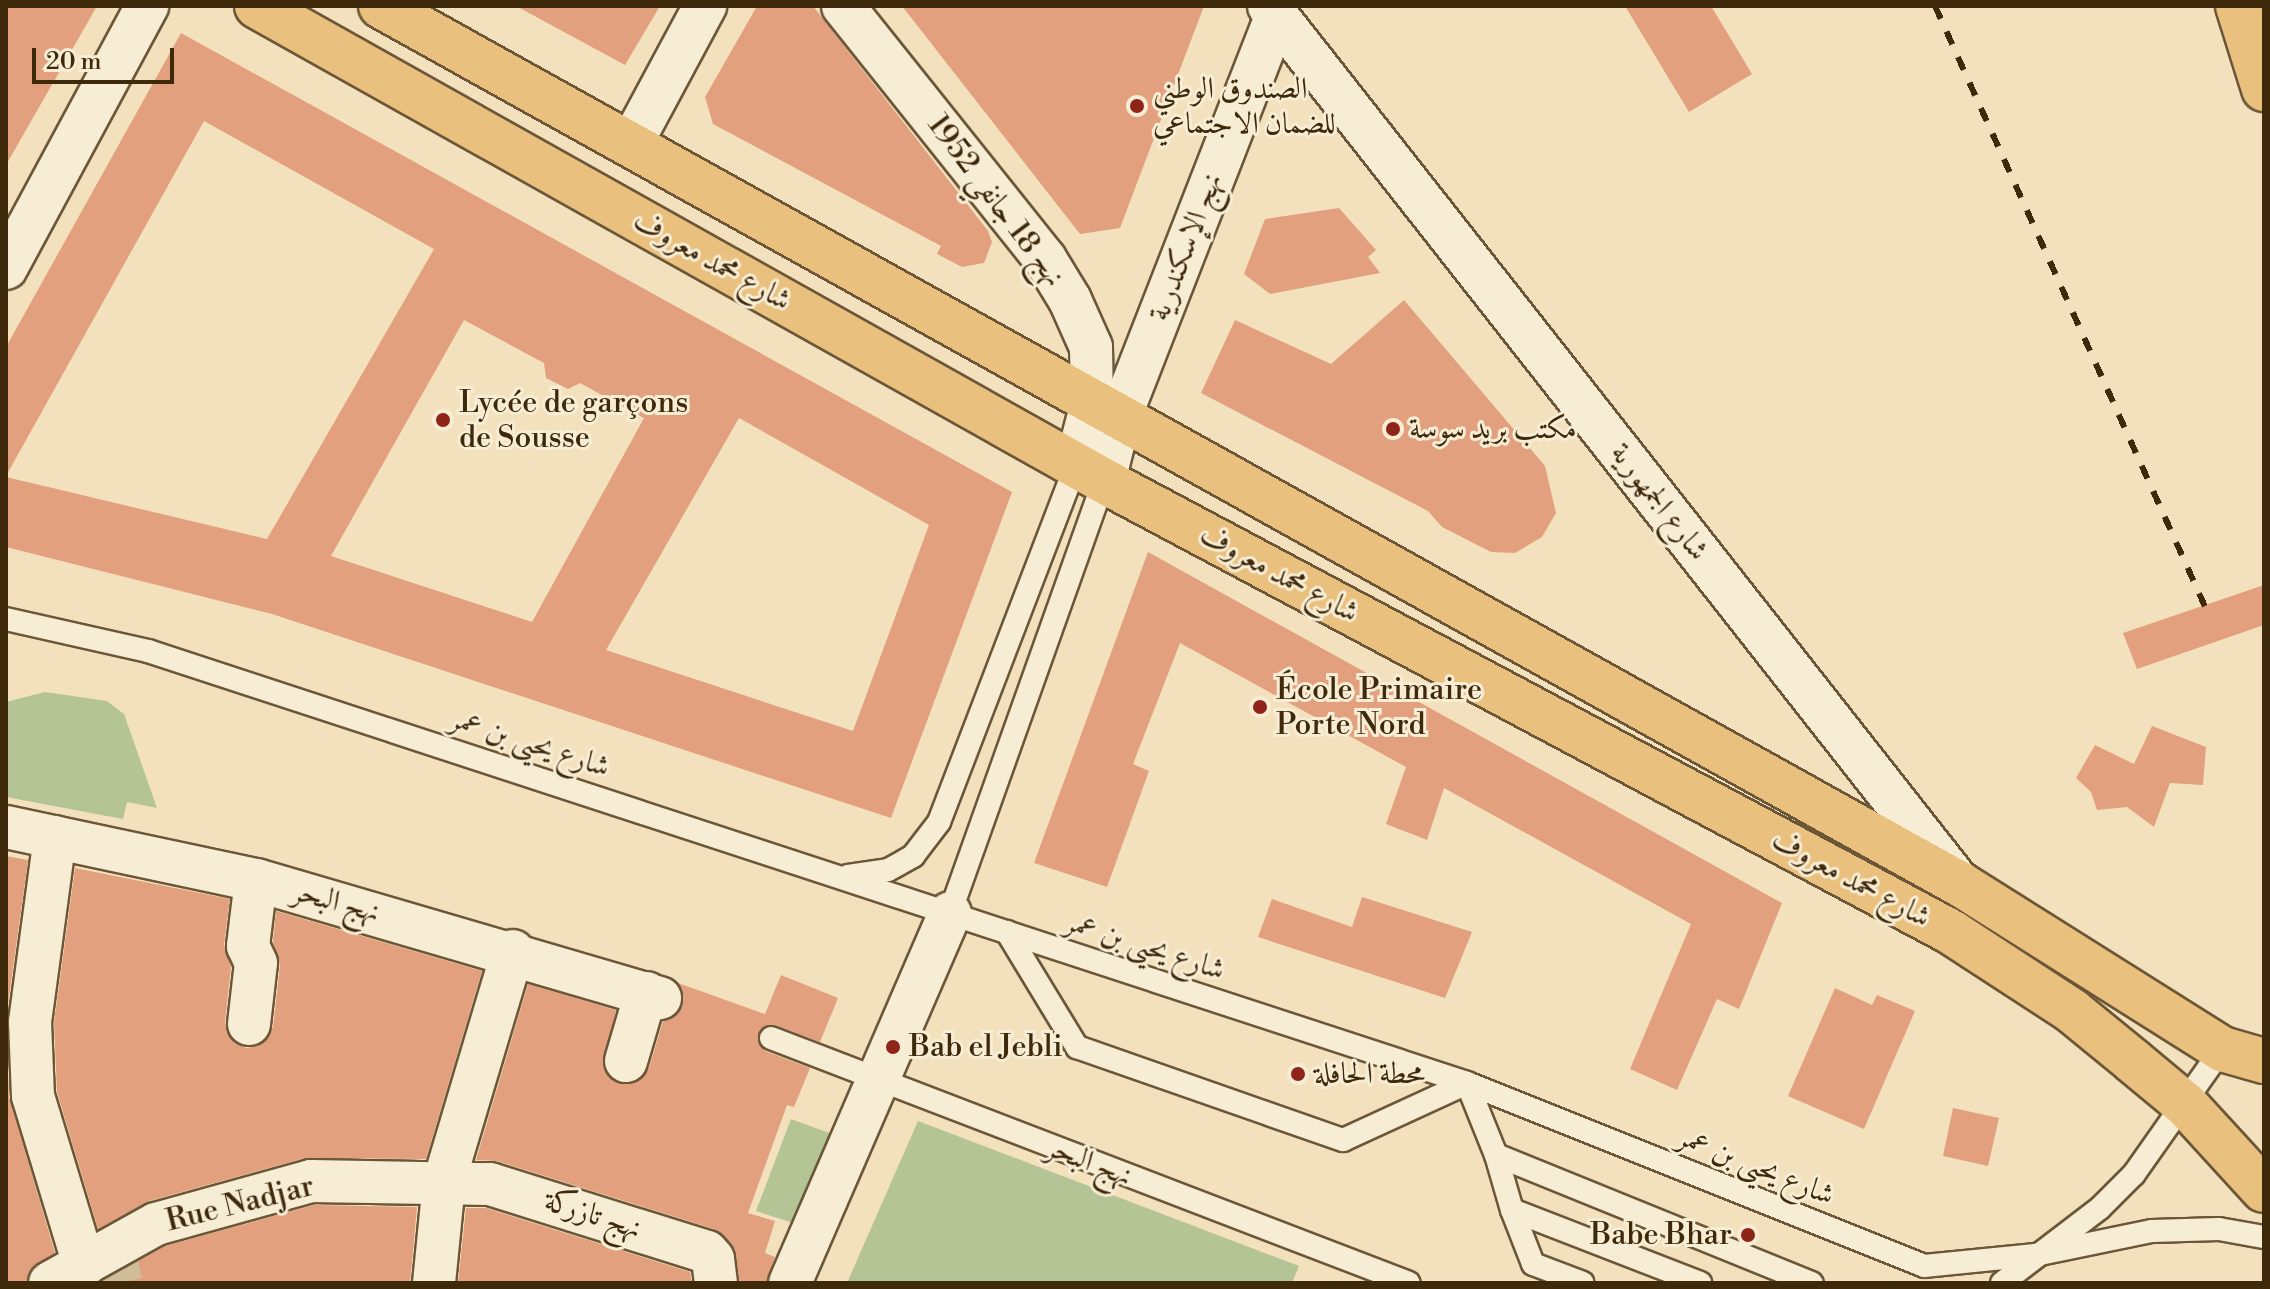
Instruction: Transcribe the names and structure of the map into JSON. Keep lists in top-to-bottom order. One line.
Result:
{"streets":{"main road":["شارع محمد معروف"],"street":["نهج 18 جانفي 1952","نهج الإسكندرية","شارع الجمهورية","نهج البحر","Rue Nadjar","نهج تازركة"],"lane":["شارع يحيى بن عمر"]},"crossings":[["نهج 18 جانفي 1952","نهج الإسكندرية"],["نهج 18 جانفي 1952","شارع محمد معروف"],["نهج الإسكندرية","شارع محمد معروف"],["نهج الإسكندرية","شارع الجمهورية"],["شارع محمد معروف","شارع الجمهورية"],["Rue Nadjar","نهج تازركة"]],"places":["الصندوق الوطني للضمان الاجتماعي","Lycée de garçons de Sousse","مكتب بريد سوسة","École Primaire Porte Nord","Bab el Jebli","محطة الحافلة","Babe Bhar"],"scale_bar":"20 m"}
